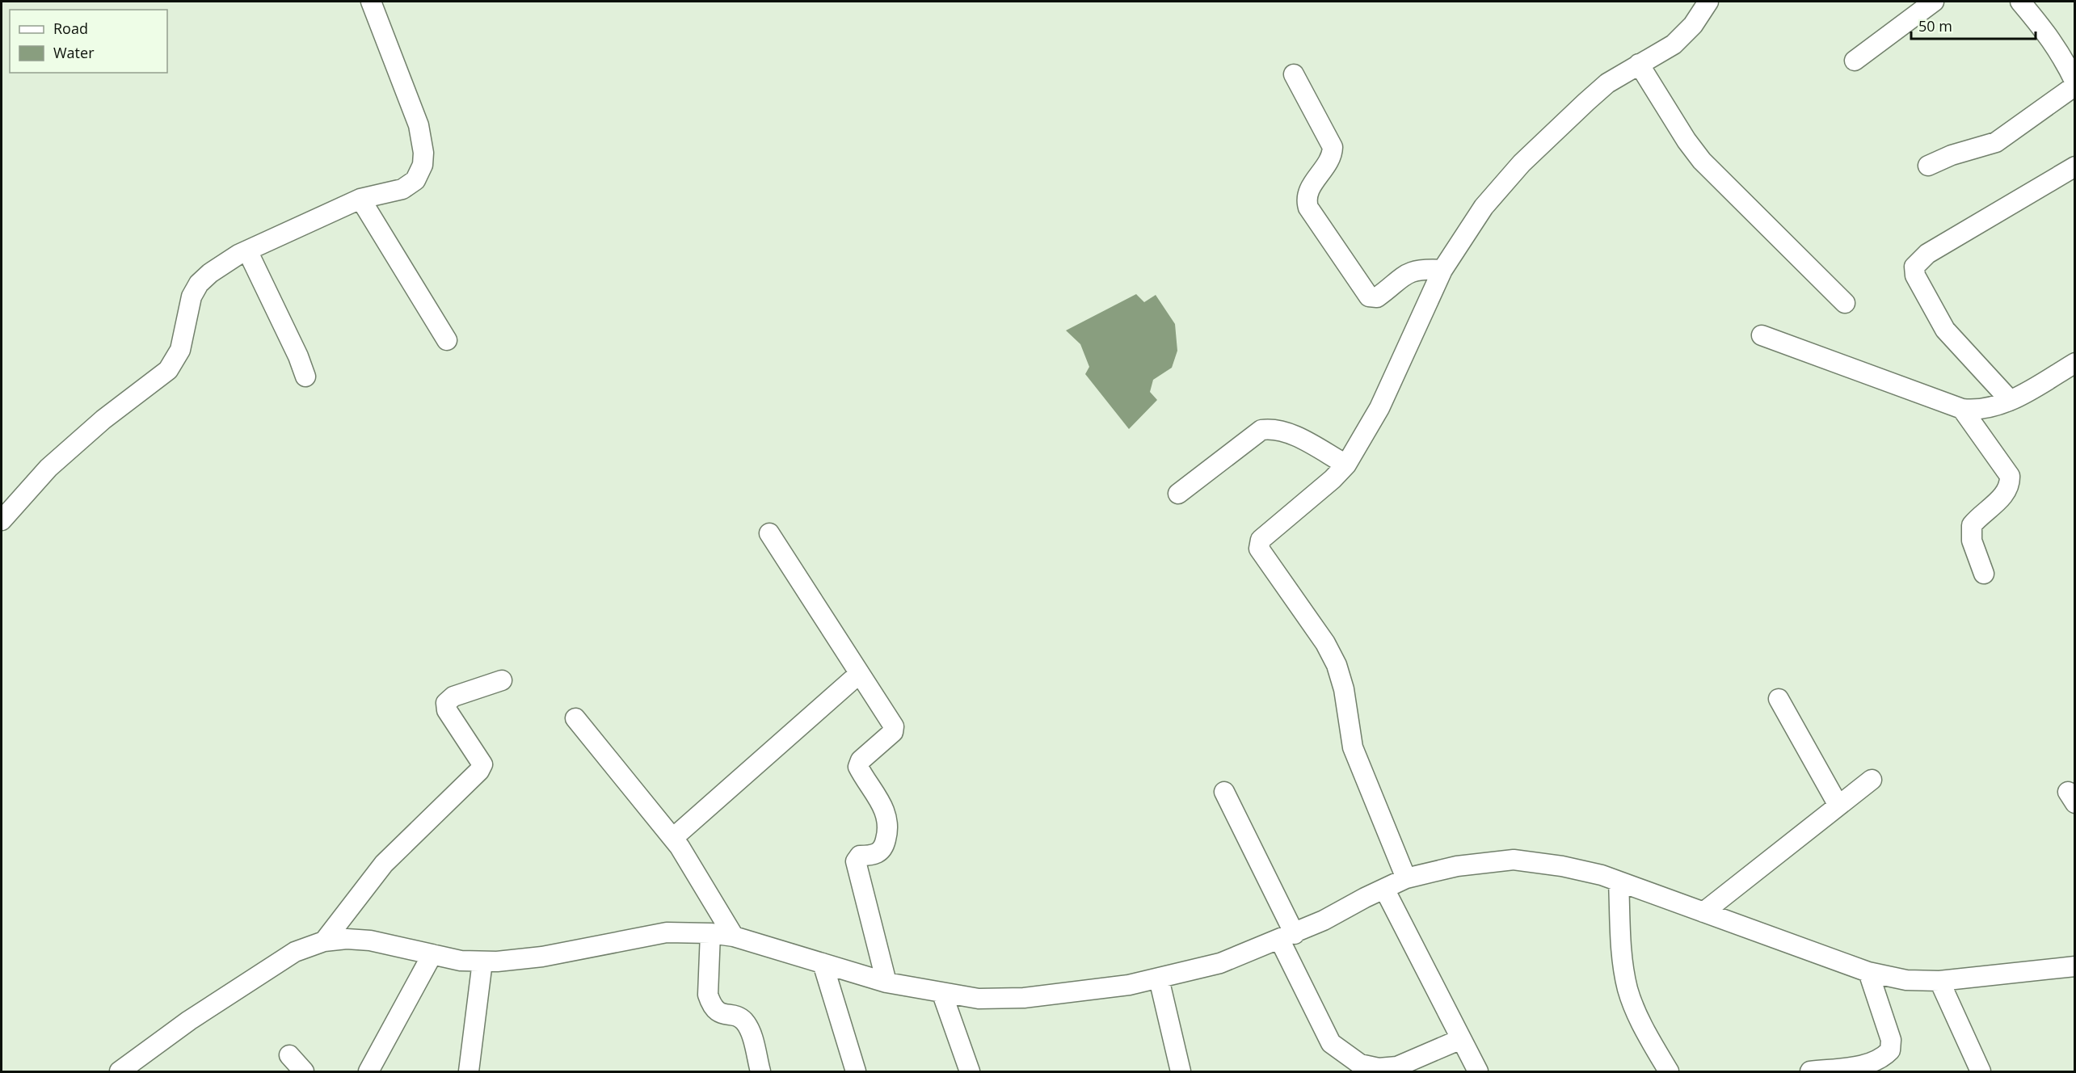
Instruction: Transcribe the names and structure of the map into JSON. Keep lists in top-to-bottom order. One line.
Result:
{"legend":["Road","Water"],"scale_bar":"50 m"}
